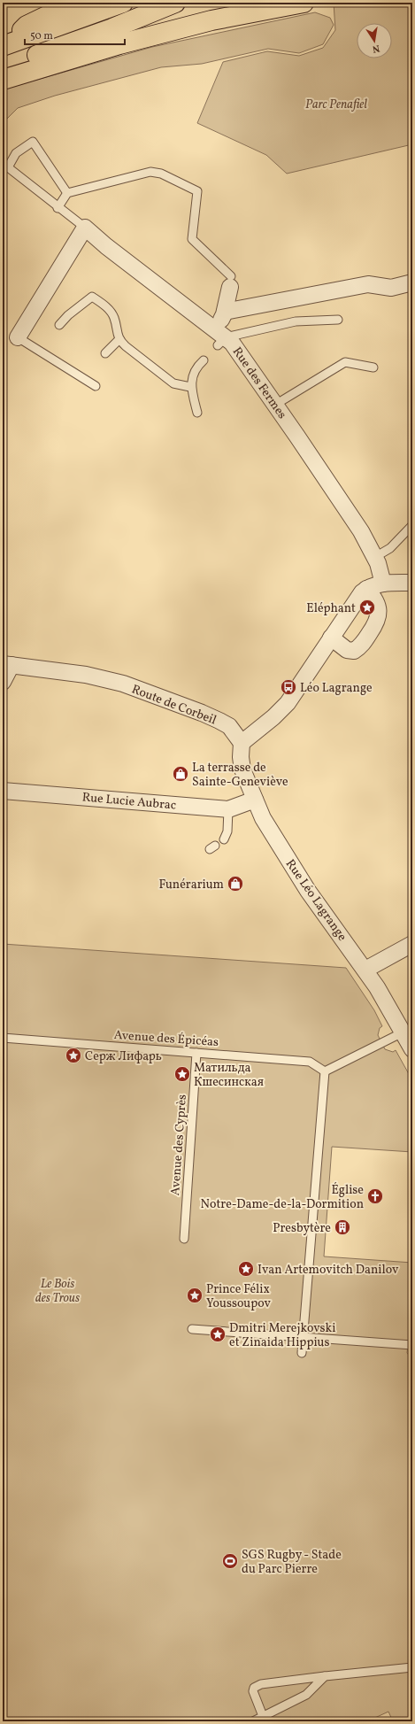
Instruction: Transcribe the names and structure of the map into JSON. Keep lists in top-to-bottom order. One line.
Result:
{"streets":{"street":["Rue des Fermes","Route de Corbeil","Rue Lucie Aubrac","Rue Léo Lagrange"],"lane":["Avenue des Épicéas","Avenue des Cyprès"]},"crossings":[["Route de Corbeil","Rue Léo Lagrange"],["Rue Lucie Aubrac","Rue Léo Lagrange"],["Avenue des Épicéas","Avenue des Cyprès"]],"parks":["Parc Penafiel","Le Bois des Trous"],"places":{"place":["Eléphant","Серж Лифарь","Матильда Кшесинская","Ivan Artemovitch Danilov","Prince Félix Youssoupov","Dmitri Merejkovski et Zinaida Hippius"],"bus stop":["Léo Lagrange"],"shop":["La terrasse de Sainte-Geneviève","Funérarium"],"church":["Église Notre-Dame-de-la-Dormition"],"building":["Presbytère"],"sports":["SGS Rugby - Stade du Parc Pierre"]},"scale_bar":"50 m","north":"bottom"}
